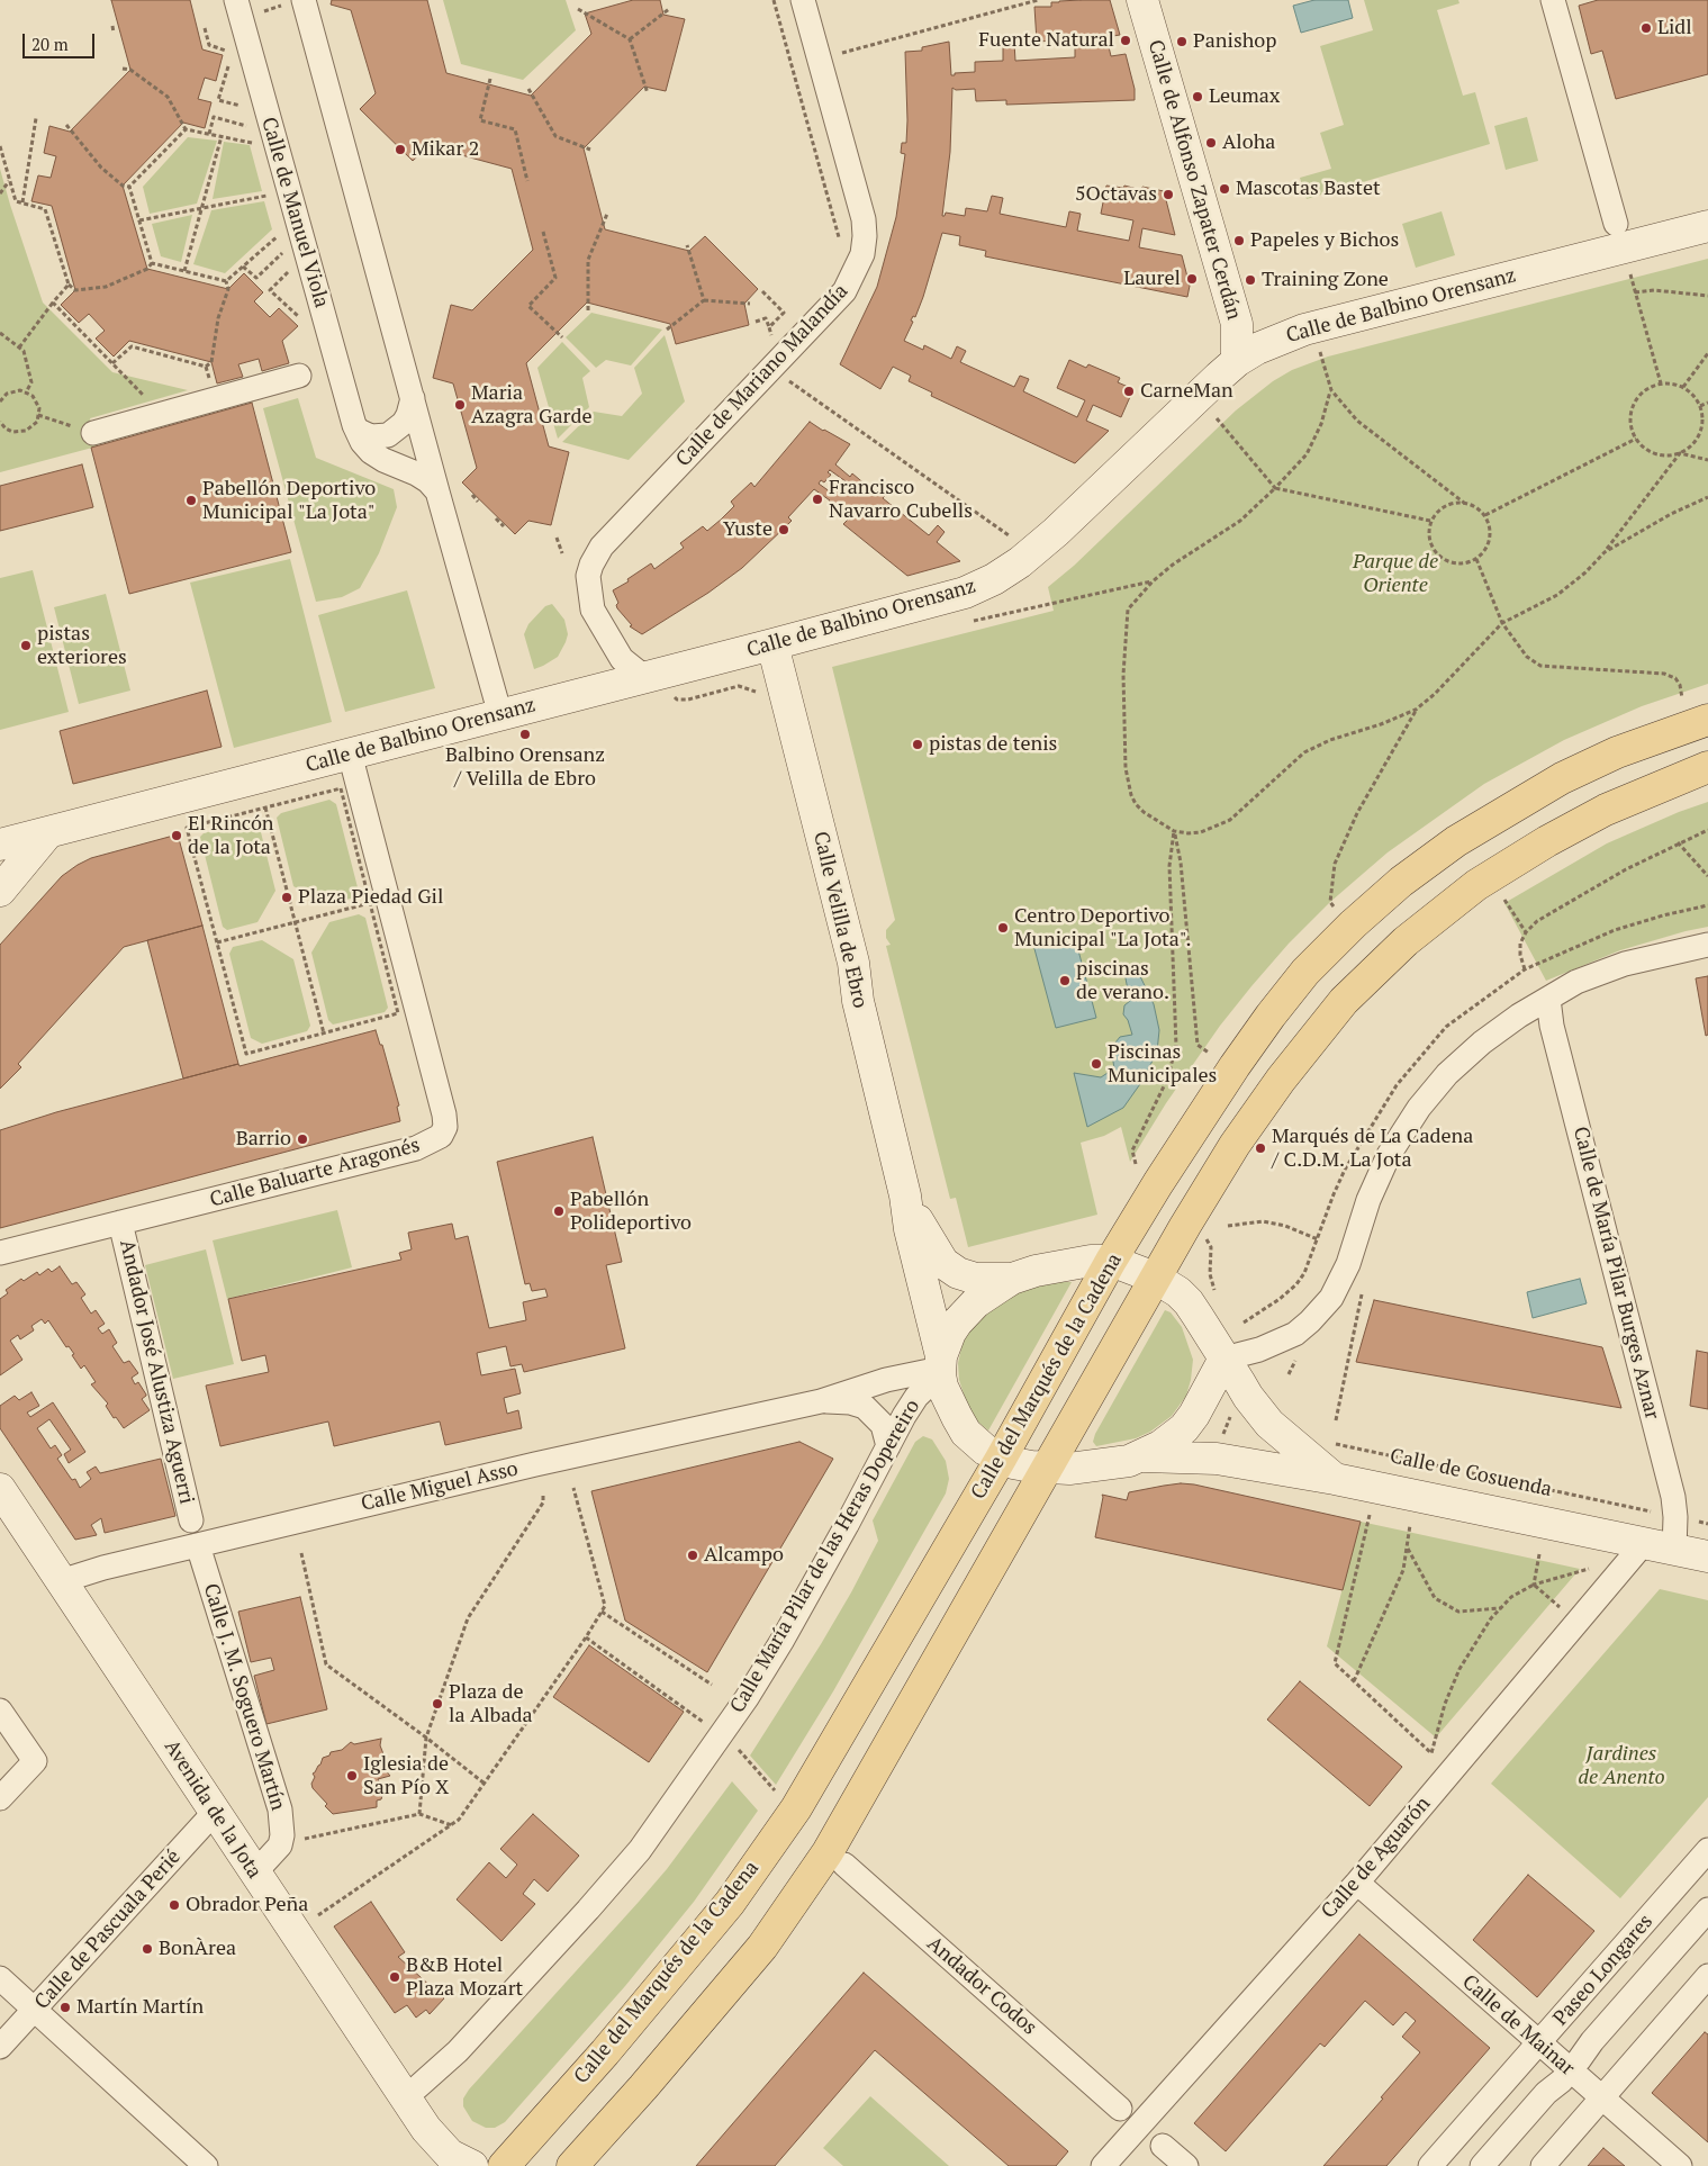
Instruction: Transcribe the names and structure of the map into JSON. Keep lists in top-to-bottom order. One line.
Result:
{"streets":{"main road":["Calle del Marqués de la Cadena"],"street":["Calle de Alfonso Zapater Cerdán","Calle de Manuel Viola","Calle de Balbino Orensanz","Calle de Mariano Malandía","Calle Velilla de Ebro","Calle Baluarte Aragonés","Calle de María Pilar Burges Aznar","Andador José Alustiza Aguerri","Calle de Cosuenda","Calle Miguel Asso","Calle María Pilar de las Heras Dopereiro","Calle J. M. Soguero Martín","Avenida de la Jota","Calle de Aguarón","Calle de Pascuala Perié","Paseo Longares","Andador Codos","Calle de Mainar"]},"crossings":[["Calle de Alfonso Zapater Cerdán","Calle de Balbino Orensanz"],["Calle de Balbino Orensanz","Calle de Mariano Malandía"],["Calle de Balbino Orensanz","Calle Velilla de Ebro"],["Calle de Balbino Orensanz","Calle Baluarte Aragonés"],["Calle Velilla de Ebro","Calle del Marqués de la Cadena"],["Calle Velilla de Ebro","Calle de Cosuenda"],["Calle Velilla de Ebro","Calle Miguel Asso"],["Calle Velilla de Ebro","Calle María Pilar de las Heras Dopereiro"],["Calle Baluarte Aragonés","Andador José Alustiza Aguerri"],["Calle de María Pilar Burges Aznar","Calle de Cosuenda"],["Calle del Marqués de la Cadena","Calle de Cosuenda"],["Calle de Cosuenda","Calle de Aguarón"],["Calle Miguel Asso","Calle María Pilar de las Heras Dopereiro"],["Calle Miguel Asso","Calle J. M. Soguero Martín"],["Calle Miguel Asso","Avenida de la Jota"],["Calle María Pilar de las Heras Dopereiro","Avenida de la Jota"],["Calle J. M. Soguero Martín","Avenida de la Jota"],["Avenida de la Jota","Calle de Pascuala Perié"],["Calle de Aguarón","Calle de Mainar"],["Paseo Longares","Calle de Mainar"]],"parks":["Parque de Oriente","Jardines de Anento"],"places":["Lidl","Fuente Natural","Panishop","Leumax","Aloha","Mikar 2","Mascotas Bastet","5Octavas","Papeles y Bichos","Laurel","Training Zone","CarneMan","Maria Azagra Garde","Francisco Navarro Cubells","Pabellón Deportivo Municipal \"La Jota\"","Yuste","pistas exteriores","Balbino Orensanz / Velilla de Ebro","pistas de tenis","El Rincón de la Jota","Plaza Piedad Gil","Centro Deportivo Municipal \"La Jota\".","piscinas de verano.","Piscinas Municipales","Barrio","Marqués de La Cadena / C.D.M. La Jota","Pabellón Polideportivo","Alcampo","Plaza de la Albada","Iglesia de San Pío X","Obrador Peña","BonÀrea","B&B Hotel Plaza Mozart","Martín Martín"],"scale_bar":"20 m"}
